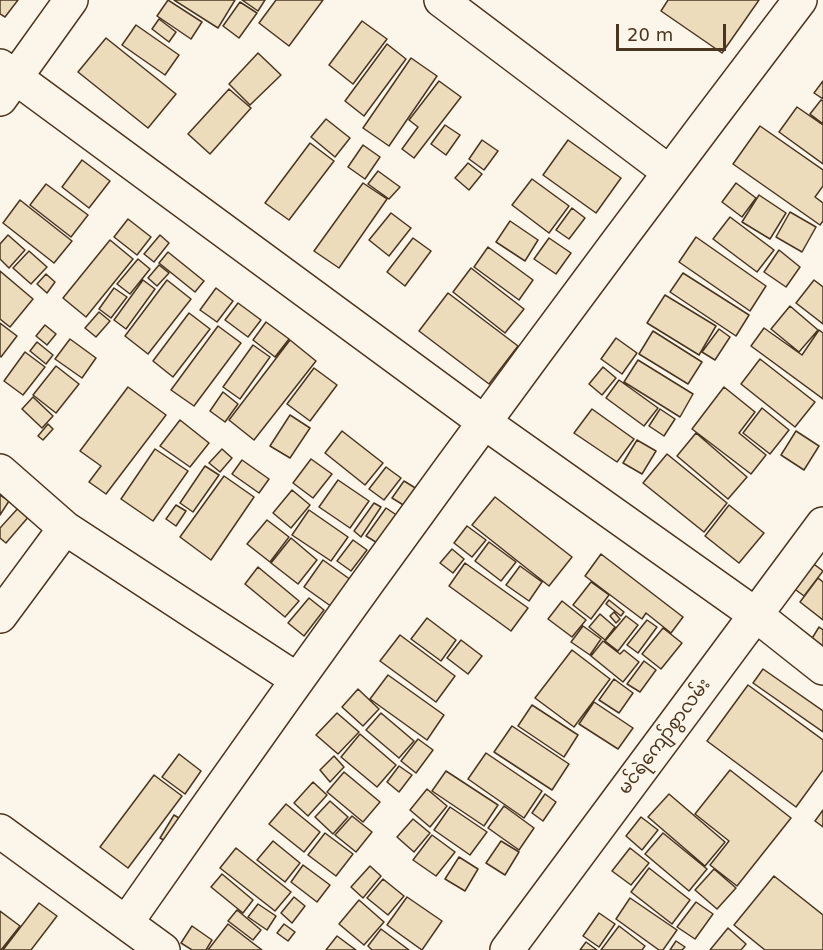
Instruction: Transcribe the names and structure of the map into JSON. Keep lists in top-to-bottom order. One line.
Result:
{"streets":{"street":["မင်ရဲကျော်စွာလမ်း"]},"scale_bar":"20 m"}
